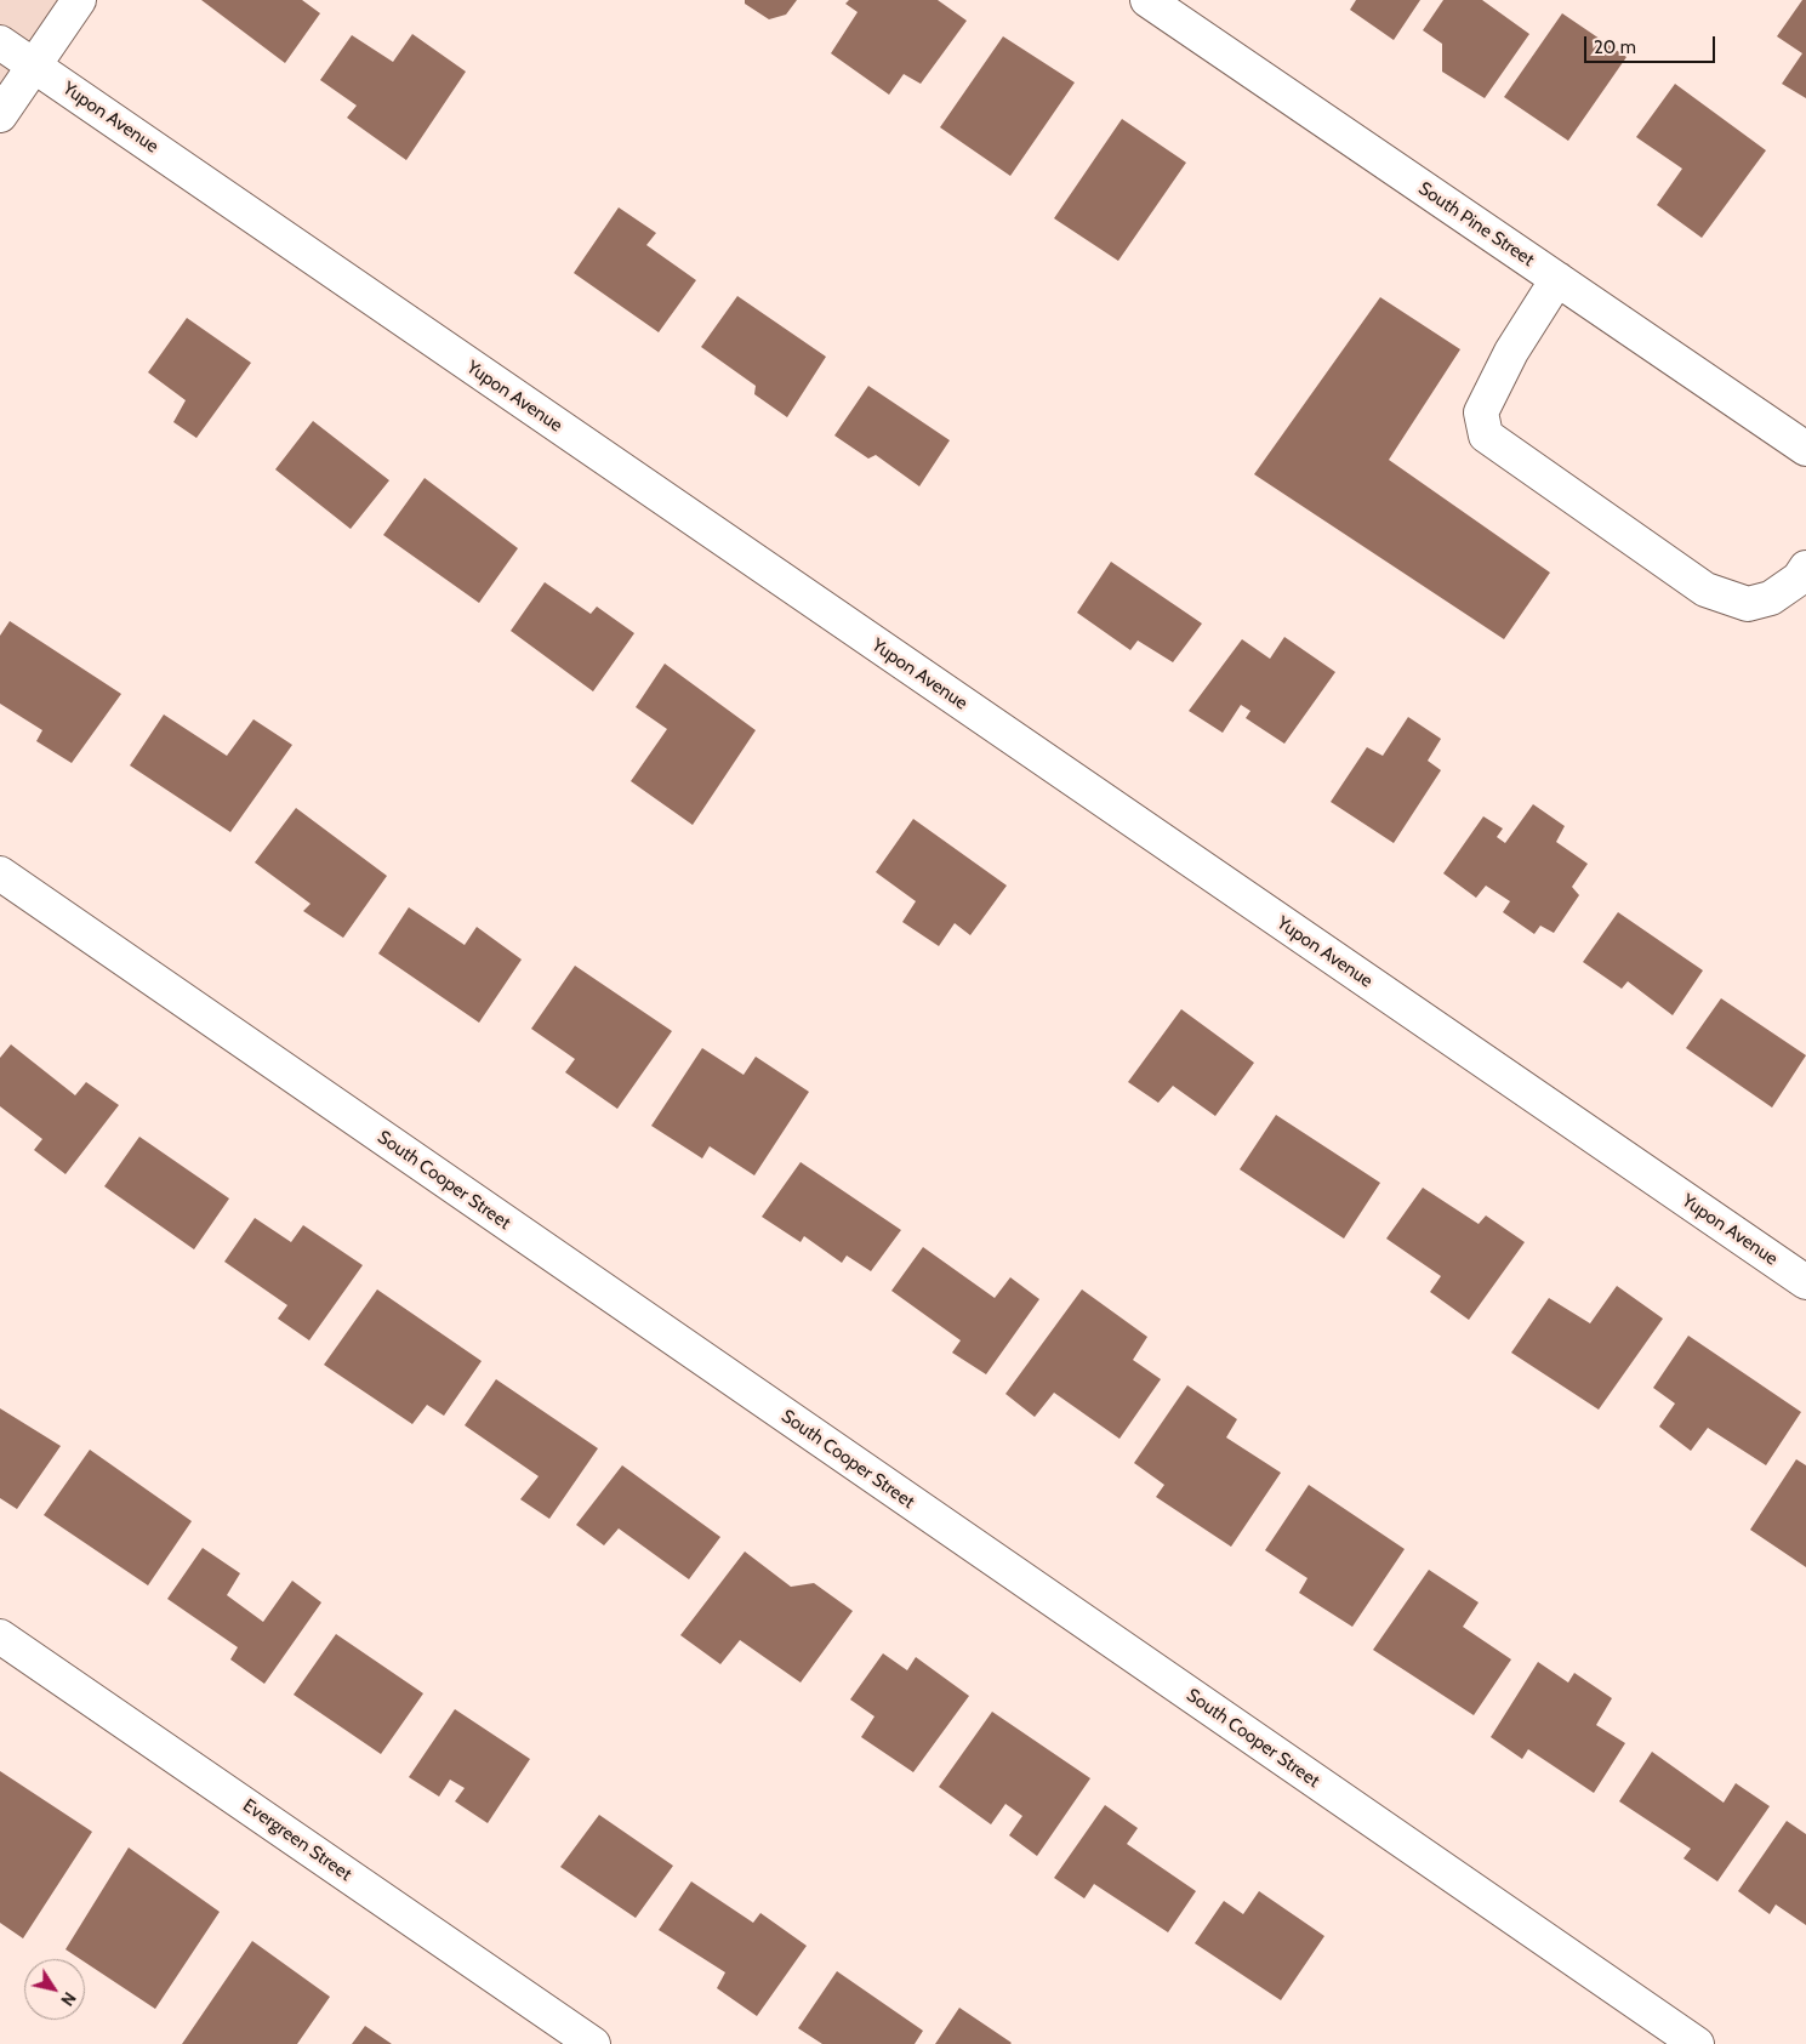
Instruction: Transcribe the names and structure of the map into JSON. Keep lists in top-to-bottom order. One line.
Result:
{"streets":{"street":["Yupon Avenue","South Pine Street","South Cooper Street","Evergreen Street"]},"scale_bar":"20 m","north":"bottom right"}
